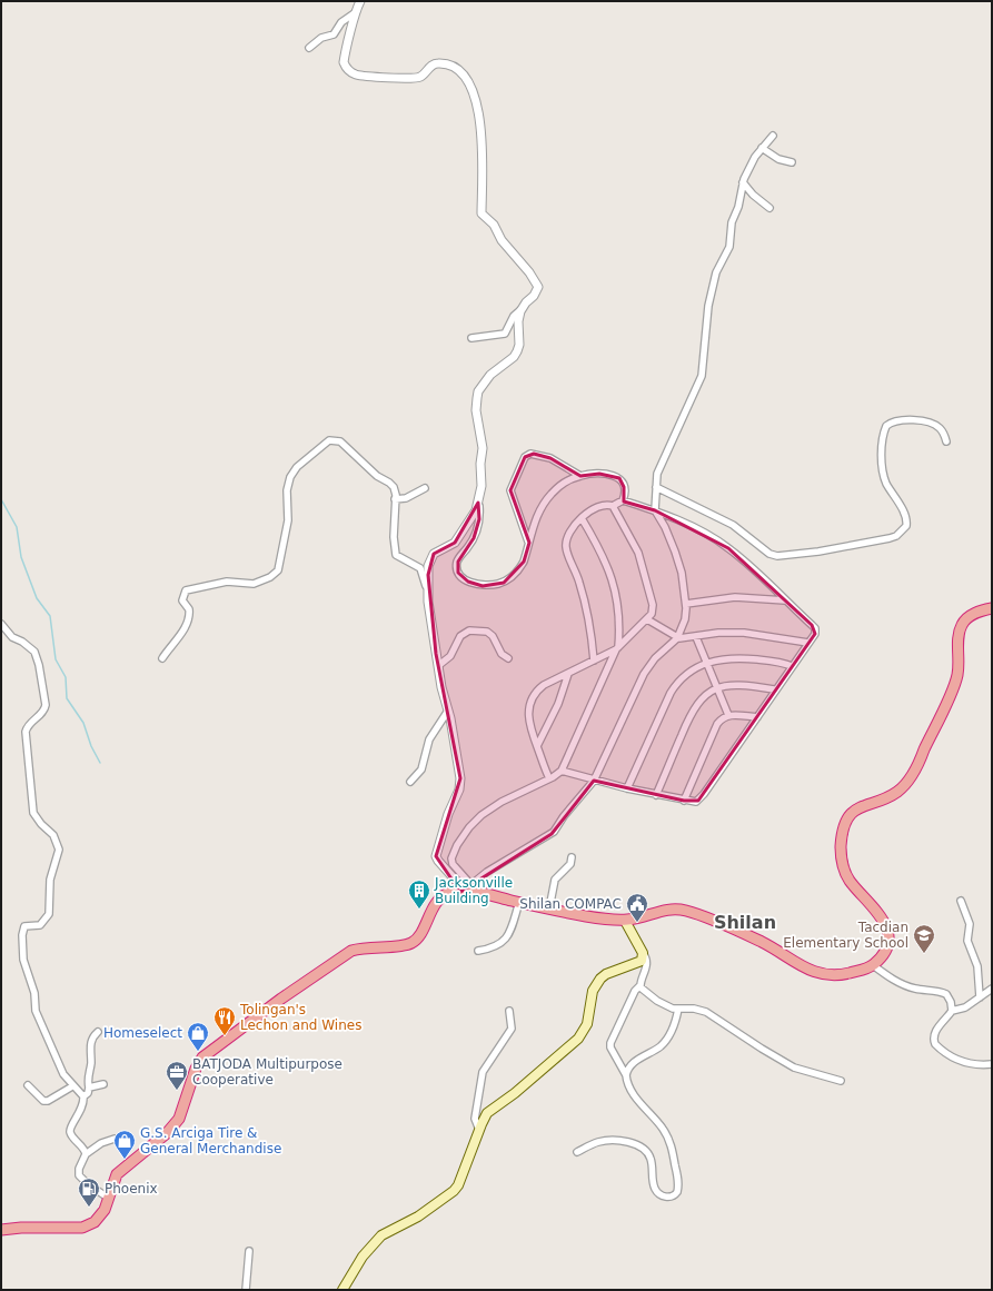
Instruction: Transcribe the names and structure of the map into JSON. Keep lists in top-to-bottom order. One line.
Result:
{"districts":["Shilan"],"places":{"building":["Jacksonville Building"],"public building":["Shilan COMPAC"],"school or university":["Tacdian Elementary School"],"restaurant":["Tolingan's Lechon and Wines"],"shop":["Homeselect","G.S. Arciga Tire & General Merchandise"],"office":["BATJODA Multipurpose Cooperative"],"fuel station":["Phoenix"]}}
